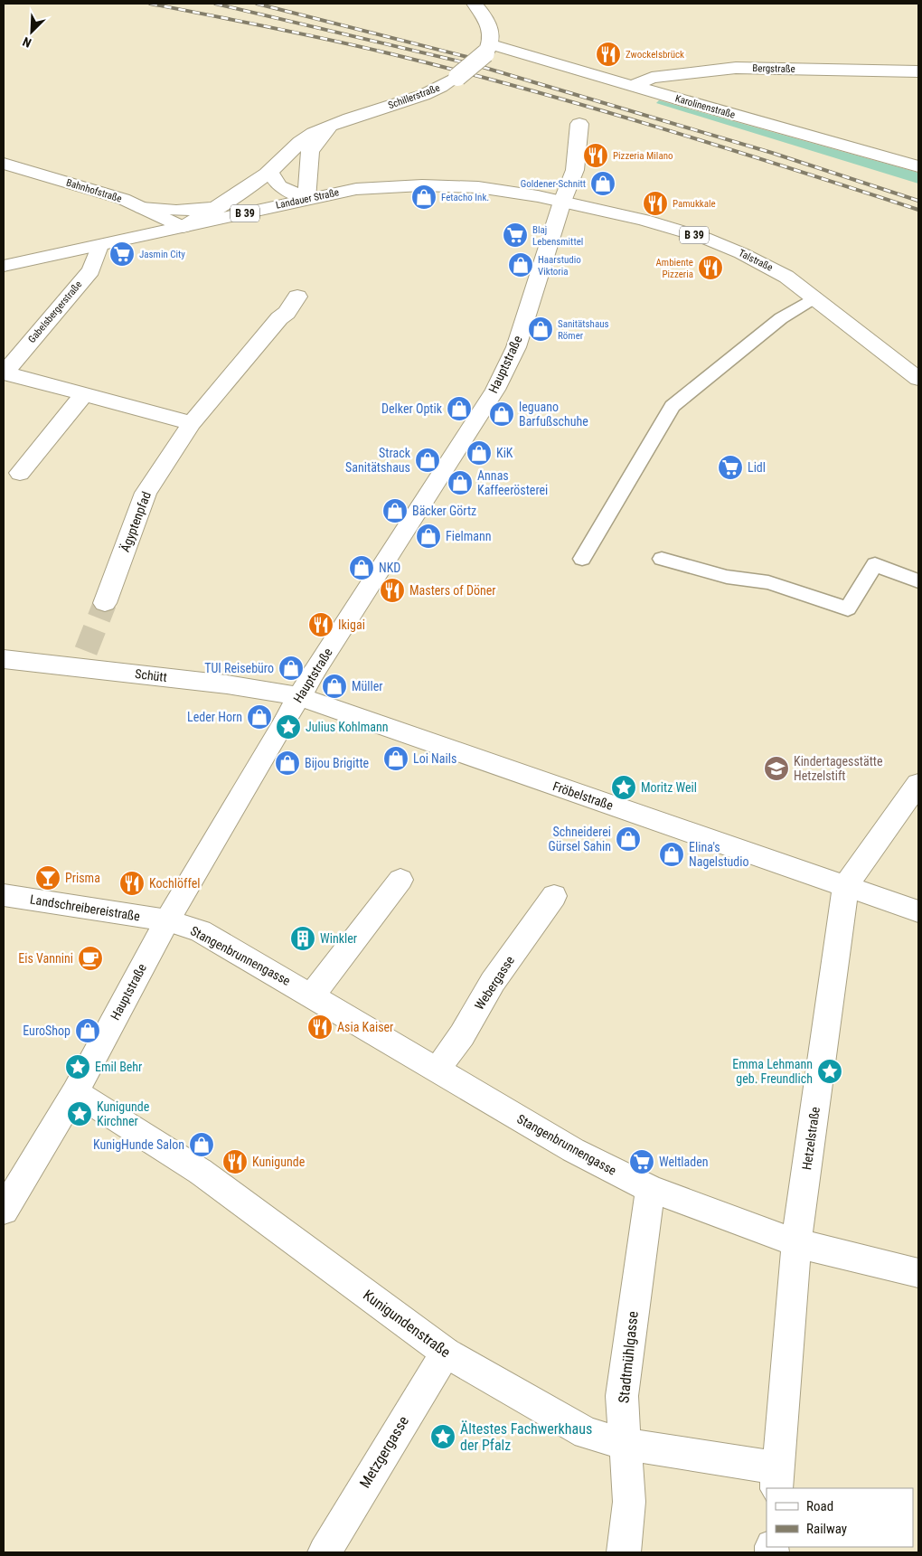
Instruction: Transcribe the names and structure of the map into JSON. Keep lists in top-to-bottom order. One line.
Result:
{"streets":{"street":["Bergstraße","Schillerstraße","Karolinenstraße","Bahnhofstraße","Landauer Straße","B 39","Talstraße","Gabelsbergerstraße","Hauptstraße","Ägyptenpfad","Schütt","Fröbelstraße","Landschreibereistraße","Stangenbrunnengasse","Webergasse","Hetzelstraße","Kunigundenstraße","Stadtmühlgasse","Metzgergasse"]},"crossings":[["Bergstraße","Karolinenstraße"],["Schillerstraße","Karolinenstraße"],["Schillerstraße","Bahnhofstraße"],["Schillerstraße","Landauer Straße"],["Bahnhofstraße","Landauer Straße"],["Landauer Straße","Talstraße"],["Landauer Straße","Gabelsbergerstraße"],["Landauer Straße","Hauptstraße"],["Talstraße","Hauptstraße"],["Hauptstraße","Schütt"],["Hauptstraße","Fröbelstraße"],["Hauptstraße","Landschreibereistraße"],["Hauptstraße","Stangenbrunnengasse"],["Hauptstraße","Kunigundenstraße"],["Schütt","Fröbelstraße"],["Fröbelstraße","Hetzelstraße"],["Landschreibereistraße","Stangenbrunnengasse"],["Stangenbrunnengasse","Webergasse"],["Stangenbrunnengasse","Hetzelstraße"],["Stangenbrunnengasse","Stadtmühlgasse"],["Hetzelstraße","Kunigundenstraße"],["Kunigundenstraße","Stadtmühlgasse"],["Kunigundenstraße","Metzgergasse"]],"places":{"restaurant":["Zwockelsbrück","Pizzeria Milano","Pamukkale","Ambiente Pizzeria","Masters of Döner","Ikigai","Kochlöffel","Asia Kaiser","Kunigunde"],"shop":["Goldener-Schnitt","Fetacho Ink.","Haarstudio Viktoria","Sanitätshaus Römer","Delker Optik","leguano Barfußschuhe","KiK","Strack Sanitätshaus","Annas Kaffeerösterei","Bäcker Görtz","Fielmann","NKD","TUI Reisebüro","Müller","Leder Horn","Loi Nails","Bijou Brigitte","Schneiderei Gürsel Sahin","Elina's Nagelstudio","EuroShop","KunigHunde Salon"],"supermarket":["Blaj Lebensmittel","Jasmin City","Lidl","Weltladen"],"place":["Julius Kohlmann","Moritz Weil","Emil Behr","Emma Lehmann geb. Freundlich","Kunigunde Kirchner","Ältestes Fachwerkhaus der Pfalz"],"school or university":["Kindertagesstätte Hetzelstift"],"bar":["Prisma"],"building":["Winkler"],"cafe":["Eis Vannini"]},"legend":["Road","Railway"],"north":"bottom left"}
